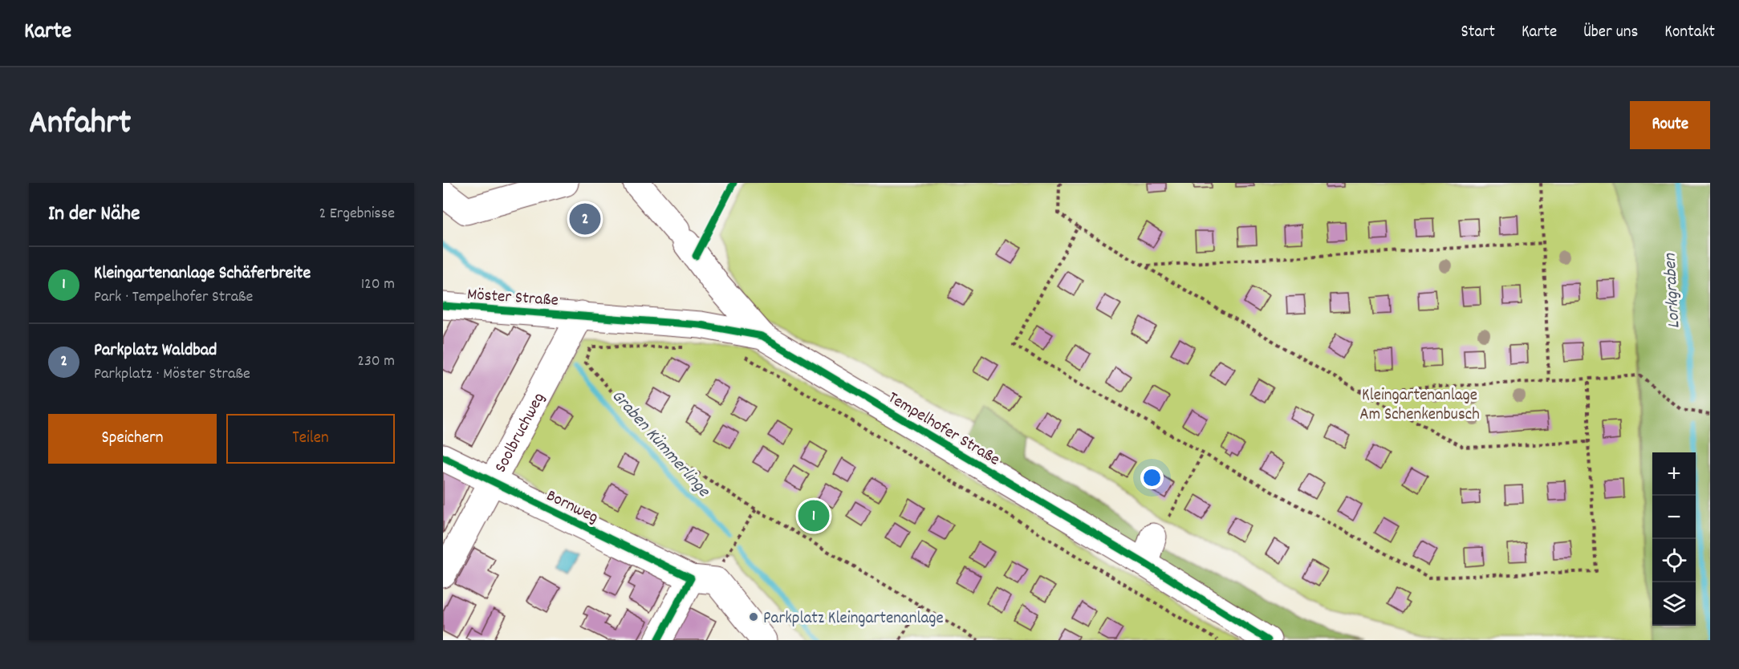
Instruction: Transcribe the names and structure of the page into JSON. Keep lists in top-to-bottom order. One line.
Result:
{"streets":{"street":["Möster Straße","Tempelhofer Straße","Soolbruchweg","Bornweg"]},"crossings":[["Möster Straße","Tempelhofer Straße"],["Möster Straße","Soolbruchweg"],["Tempelhofer Straße","Soolbruchweg"],["Soolbruchweg","Bornweg"]],"water":["Lorkgraben","Graben Kümmerlinge"],"parks":["Kleingartenanlage Am Schenkenbusch"],"places":["Parkplatz Kleingartenanlage"],"page":{"header":"Karte","nav":["Start","Karte","Über uns","Kontakt"],"title":"Anfahrt","buttons":["Route",["Speichern","Teilen"]],"heading":["In der Nähe","2 Ergebnisse"],"pins":["2","1"],"list":[{"mark":"1","name":"Kleingartenanlage Schäferbreite","note":"Park · Tempelhofer Straße","value":"120 m"},{"mark":"2","name":"Parkplatz Waldbad","note":"Parkplatz · Möster Straße","value":"230 m"}],"map_buttons":["+","−"]}}
